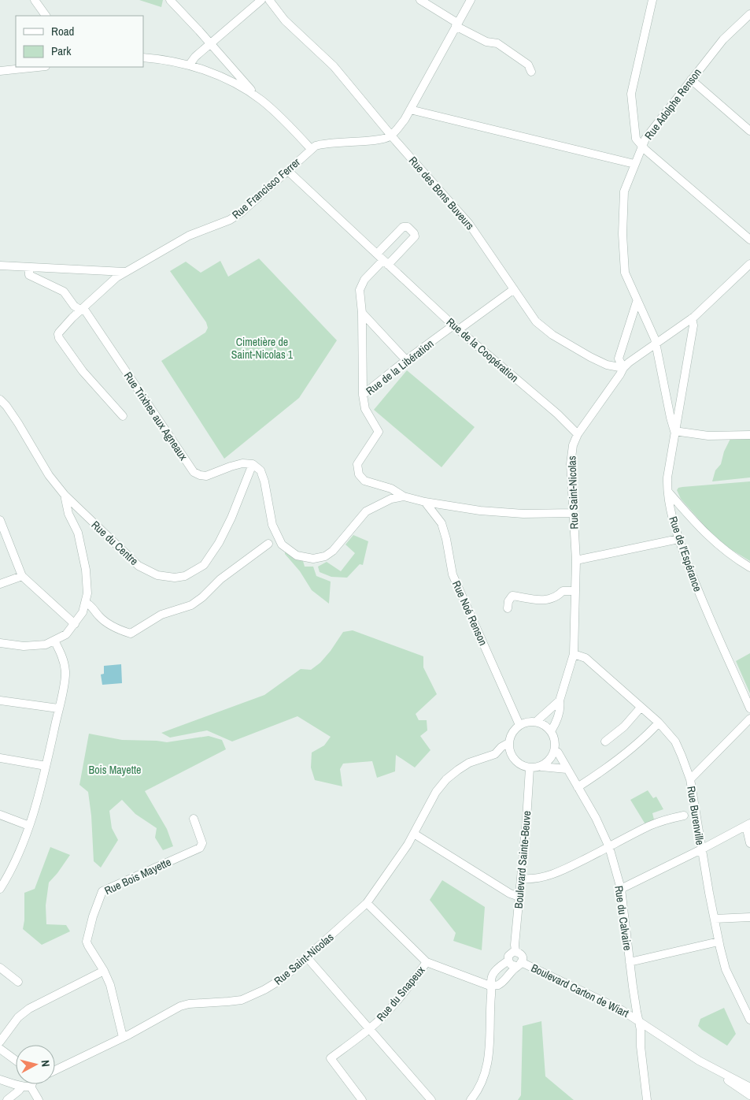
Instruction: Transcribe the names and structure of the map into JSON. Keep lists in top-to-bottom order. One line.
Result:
{"streets":{"street":["Rue Adolphe Renson","Rue Francisco Ferrer","Rue des Bons Buveurs","Rue de la Coopération","Rue de la Libération","Rue Trixhes aux Agneaux","Rue Saint-Nicolas","Rue du Centre","Rue de l'Espérance","Rue Noé Renson","Rue Burenville","Boulevard Sainte-Beuve","Rue Bois Mayette","Rue du Calvaire","Boulevard Carton de Wiart","Rue du Snapeux"]},"crossings":[["Rue Adolphe Renson","Rue Saint-Nicolas"],["Rue Adolphe Renson","Rue de l'Espérance"],["Rue Francisco Ferrer","Rue des Bons Buveurs"],["Rue Francisco Ferrer","Rue de la Coopération"],["Rue Francisco Ferrer","Rue Trixhes aux Agneaux"],["Rue des Bons Buveurs","Rue de la Libération"],["Rue des Bons Buveurs","Rue Saint-Nicolas"],["Rue de la Coopération","Rue de la Libération"],["Rue de la Coopération","Rue Saint-Nicolas"],["Rue Trixhes aux Agneaux","Rue du Centre"],["Rue Saint-Nicolas","Rue de l'Espérance"],["Rue Saint-Nicolas","Rue Noé Renson"],["Rue Saint-Nicolas","Rue Burenville"],["Rue Saint-Nicolas","Boulevard Sainte-Beuve"],["Rue Saint-Nicolas","Rue Bois Mayette"],["Rue Saint-Nicolas","Rue du Calvaire"],["Rue Saint-Nicolas","Rue du Snapeux"],["Rue Noé Renson","Boulevard Sainte-Beuve"],["Rue Noé Renson","Rue du Calvaire"],["Boulevard Sainte-Beuve","Rue du Calvaire"],["Boulevard Sainte-Beuve","Boulevard Carton de Wiart"],["Rue du Calvaire","Boulevard Carton de Wiart"]],"parks":["Cimetière de Saint-Nicolas 1","Bois Mayette"],"legend":["Road","Park"],"north":"right"}
